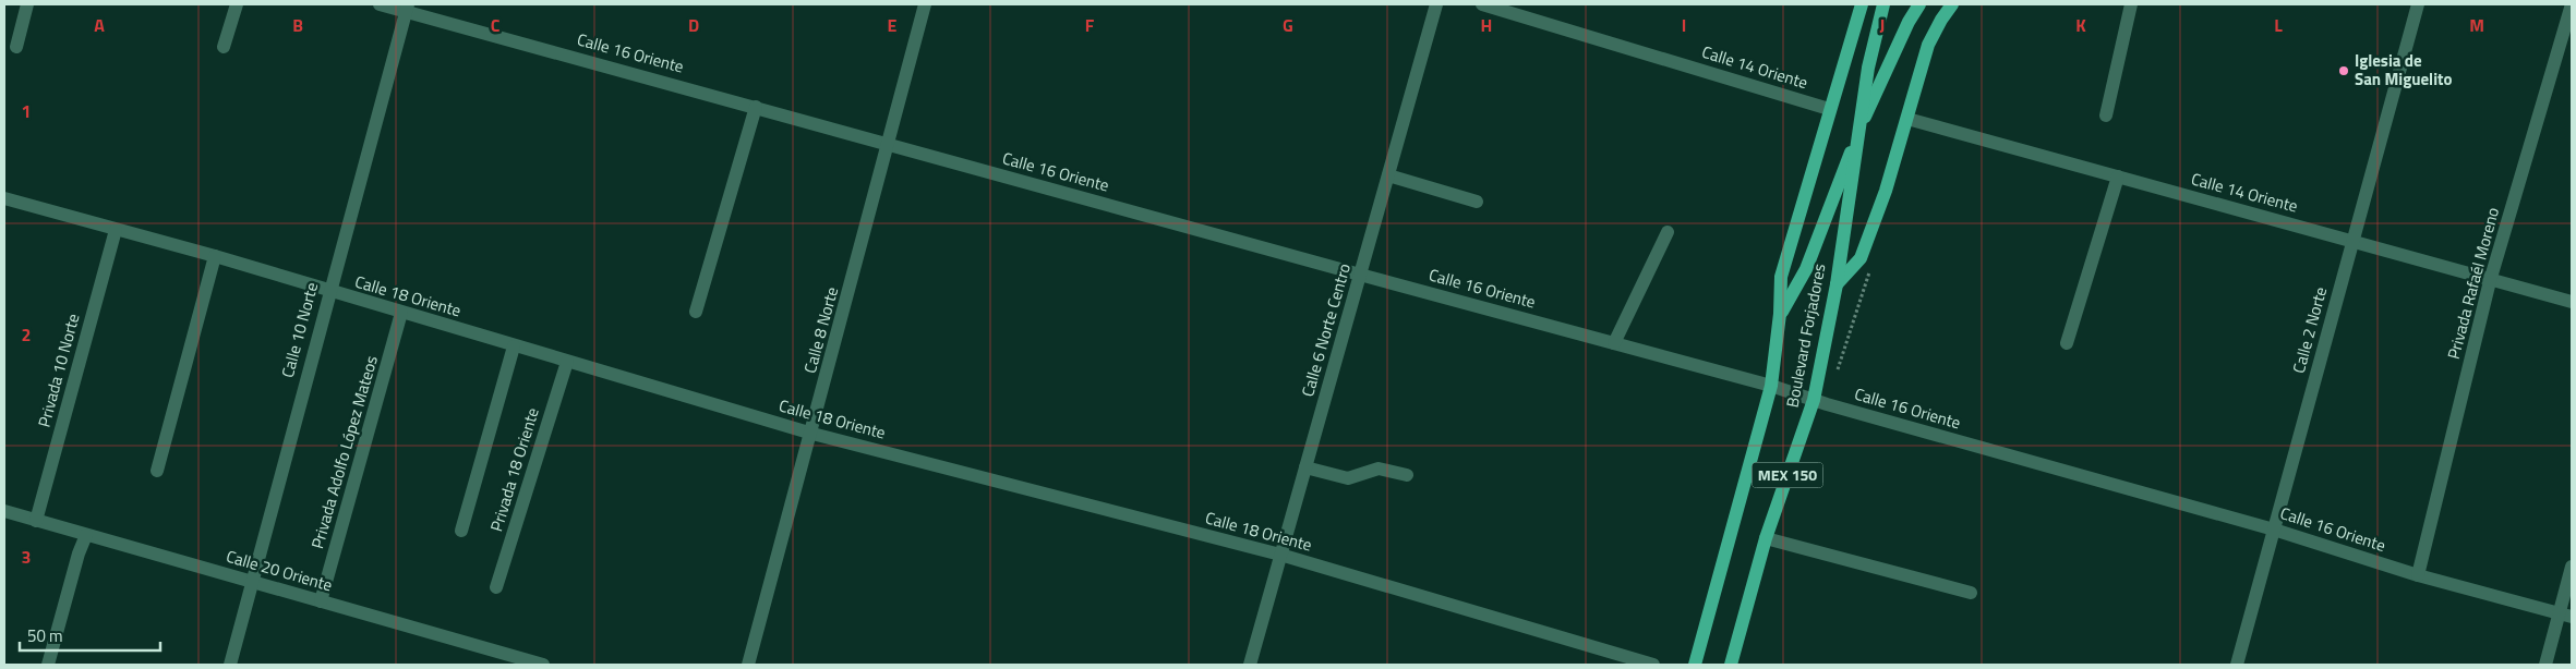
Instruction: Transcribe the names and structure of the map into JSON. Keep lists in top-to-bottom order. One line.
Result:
{"streets":{"main road":["Boulevard Forjadores","MEX 150"],"street":["Calle 16 Oriente","Calle 14 Oriente","Privada Rafaél Moreno","Calle 18 Oriente","Calle 10 Norte","Calle 8 Norte","Calle 6 Norte Centro","Calle 2 Norte","Privada 10 Norte","Privada Adolfo López Mateos","Privada 18 Oriente","Calle 20 Oriente"]},"crossings":[["Calle 16 Oriente","Privada Rafaél Moreno"],["Calle 16 Oriente","Calle 10 Norte"],["Calle 16 Oriente","Calle 8 Norte"],["Calle 16 Oriente","Calle 6 Norte Centro"],["Calle 16 Oriente","Calle 2 Norte"],["Calle 16 Oriente","Boulevard Forjadores"],["Calle 14 Oriente","Privada Rafaél Moreno"],["Calle 14 Oriente","Calle 2 Norte"],["Calle 14 Oriente","Boulevard Forjadores"],["Calle 18 Oriente","Calle 10 Norte"],["Calle 18 Oriente","Calle 8 Norte"],["Calle 18 Oriente","Calle 6 Norte Centro"],["Calle 18 Oriente","Privada 10 Norte"],["Calle 18 Oriente","Privada Adolfo López Mateos"],["Calle 18 Oriente","Privada 18 Oriente"],["Calle 10 Norte","Calle 20 Oriente"],["Boulevard Forjadores","MEX 150"],["Privada 10 Norte","Calle 20 Oriente"],["Privada Adolfo López Mateos","Calle 20 Oriente"]],"places":["Iglesia de San Miguelito"],"scale_bar":"50 m","grid":{"columns":["A","B","C","D","E","F","G","H","I","J","K","L","M"],"rows":["1","2","3"]}}
